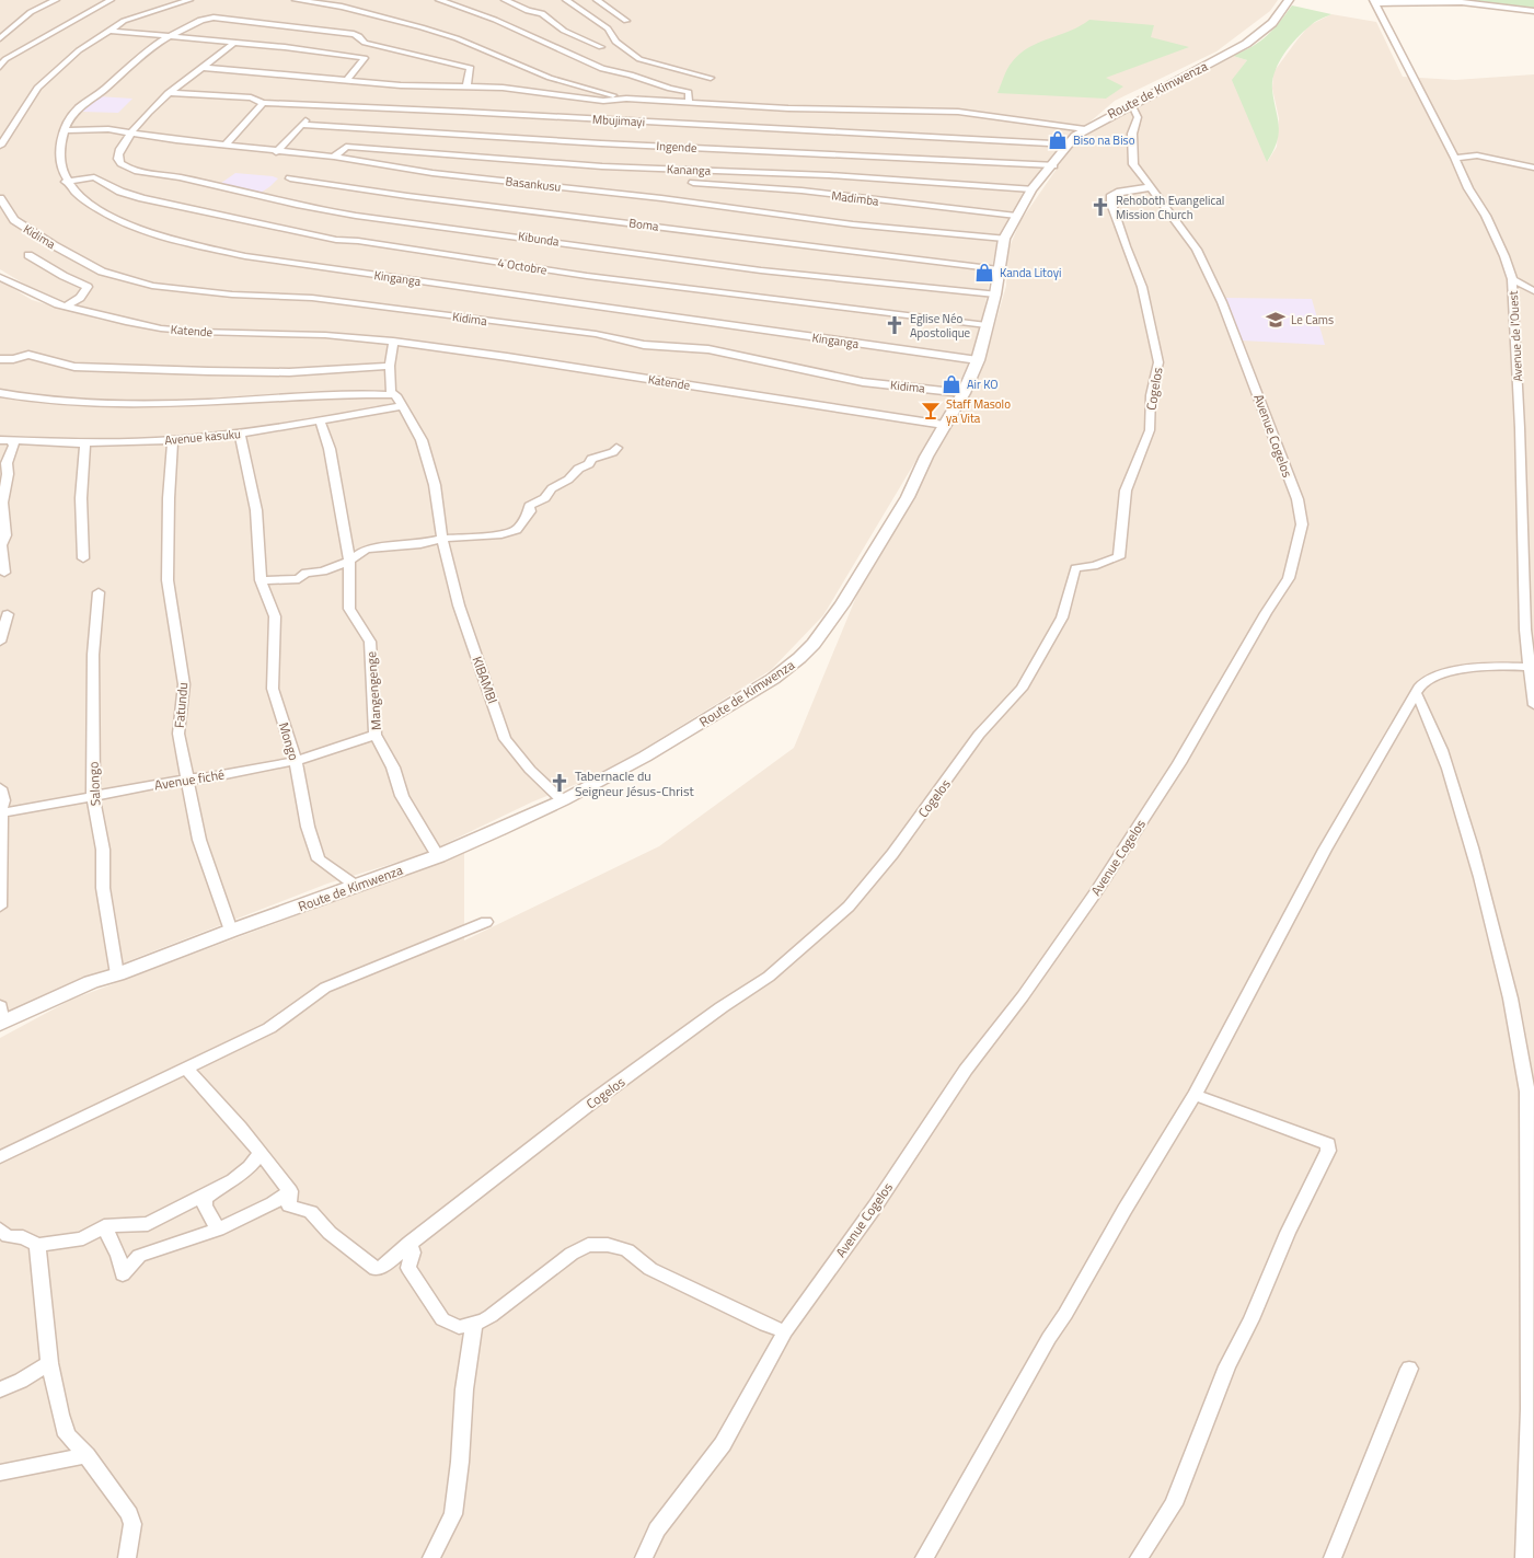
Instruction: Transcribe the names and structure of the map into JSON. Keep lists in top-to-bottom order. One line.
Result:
{"streets":{"street":["Route de Kimwenza","Mbujimayi","Ingende","Kananga","Basankusu","Madimba","Boma","Kidima","Kibunda","4 Octobre","Kinganga","Katende","Avenue de l'Ouest","Cogelos","Avenue Cogelos","Avenue kasuku","KIBAMBI","Mangengenge","Fatundu","Mongo","Avenue fiché","Salongo"]},"crossings":[["Route de Kimwenza","Mbujimayi"],["Route de Kimwenza","Ingende"],["Route de Kimwenza","Kananga"],["Route de Kimwenza","Basankusu"],["Route de Kimwenza","Madimba"],["Route de Kimwenza","Boma"],["Route de Kimwenza","Kidima"],["Route de Kimwenza","Kibunda"],["Route de Kimwenza","4 Octobre"],["Route de Kimwenza","Kinganga"],["Route de Kimwenza","Katende"],["Route de Kimwenza","Avenue Cogelos"],["Route de Kimwenza","KIBAMBI"],["Route de Kimwenza","Mangengenge"],["Route de Kimwenza","Fatundu"],["Route de Kimwenza","Mongo"],["Route de Kimwenza","Salongo"],["Kananga","Basankusu"],["Basankusu","Kibunda"],["4 Octobre","Kinganga"],["Cogelos","Avenue Cogelos"],["Avenue kasuku","Mangengenge"],["Avenue kasuku","Fatundu"],["Avenue kasuku","Mongo"],["Mangengenge","Avenue fiché"],["Fatundu","Avenue fiché"],["Mongo","Avenue fiché"],["Avenue fiché","Salongo"]],"places":{"shop":["Biso na Biso","Kanda Litoyi","Air KO"],"church":["Rehoboth Evangelical Mission Church","Eglise Néo Apostolique","Tabernacle du Seigneur Jésus-Christ"],"school or university":["Le Cams"],"bar":["Staff Masolo ya Vita"]}}
